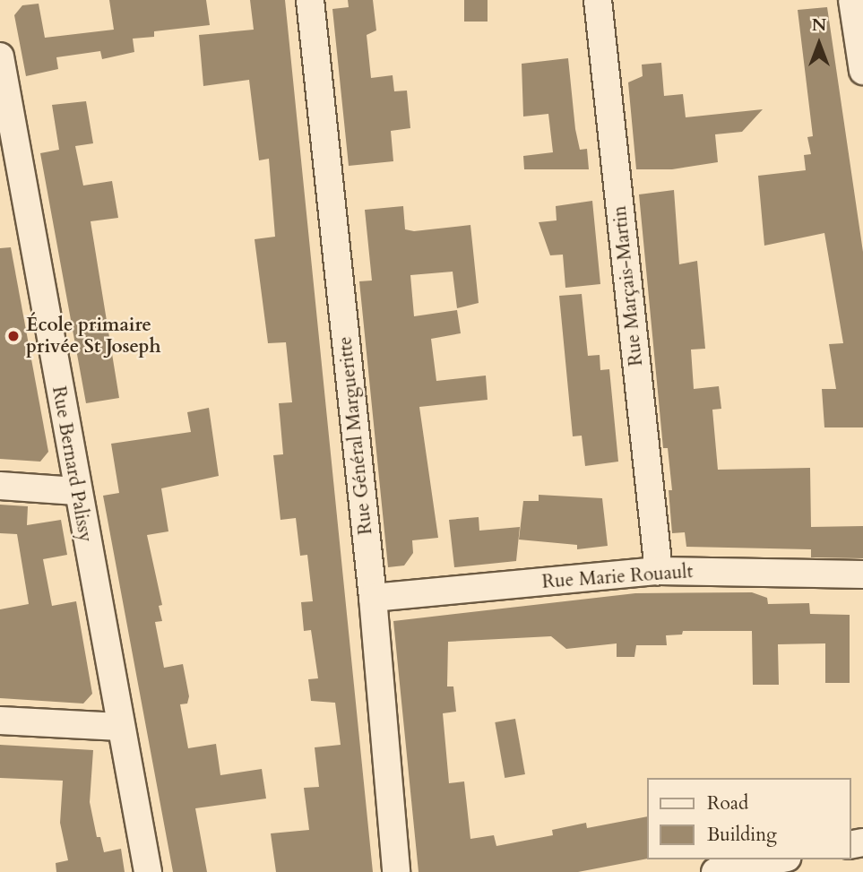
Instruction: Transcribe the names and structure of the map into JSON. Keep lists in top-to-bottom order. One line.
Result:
{"streets":{"street":["Rue Marçais-Martin","Rue Général Margueritte","Rue Bernard Palissy","Rue Marie Rouault"]},"crossings":[["Rue Marçais-Martin","Rue Marie Rouault"],["Rue Général Margueritte","Rue Marie Rouault"]],"places":["École primaire privée St Joseph"],"legend":["Road","Building"],"north":"top"}
